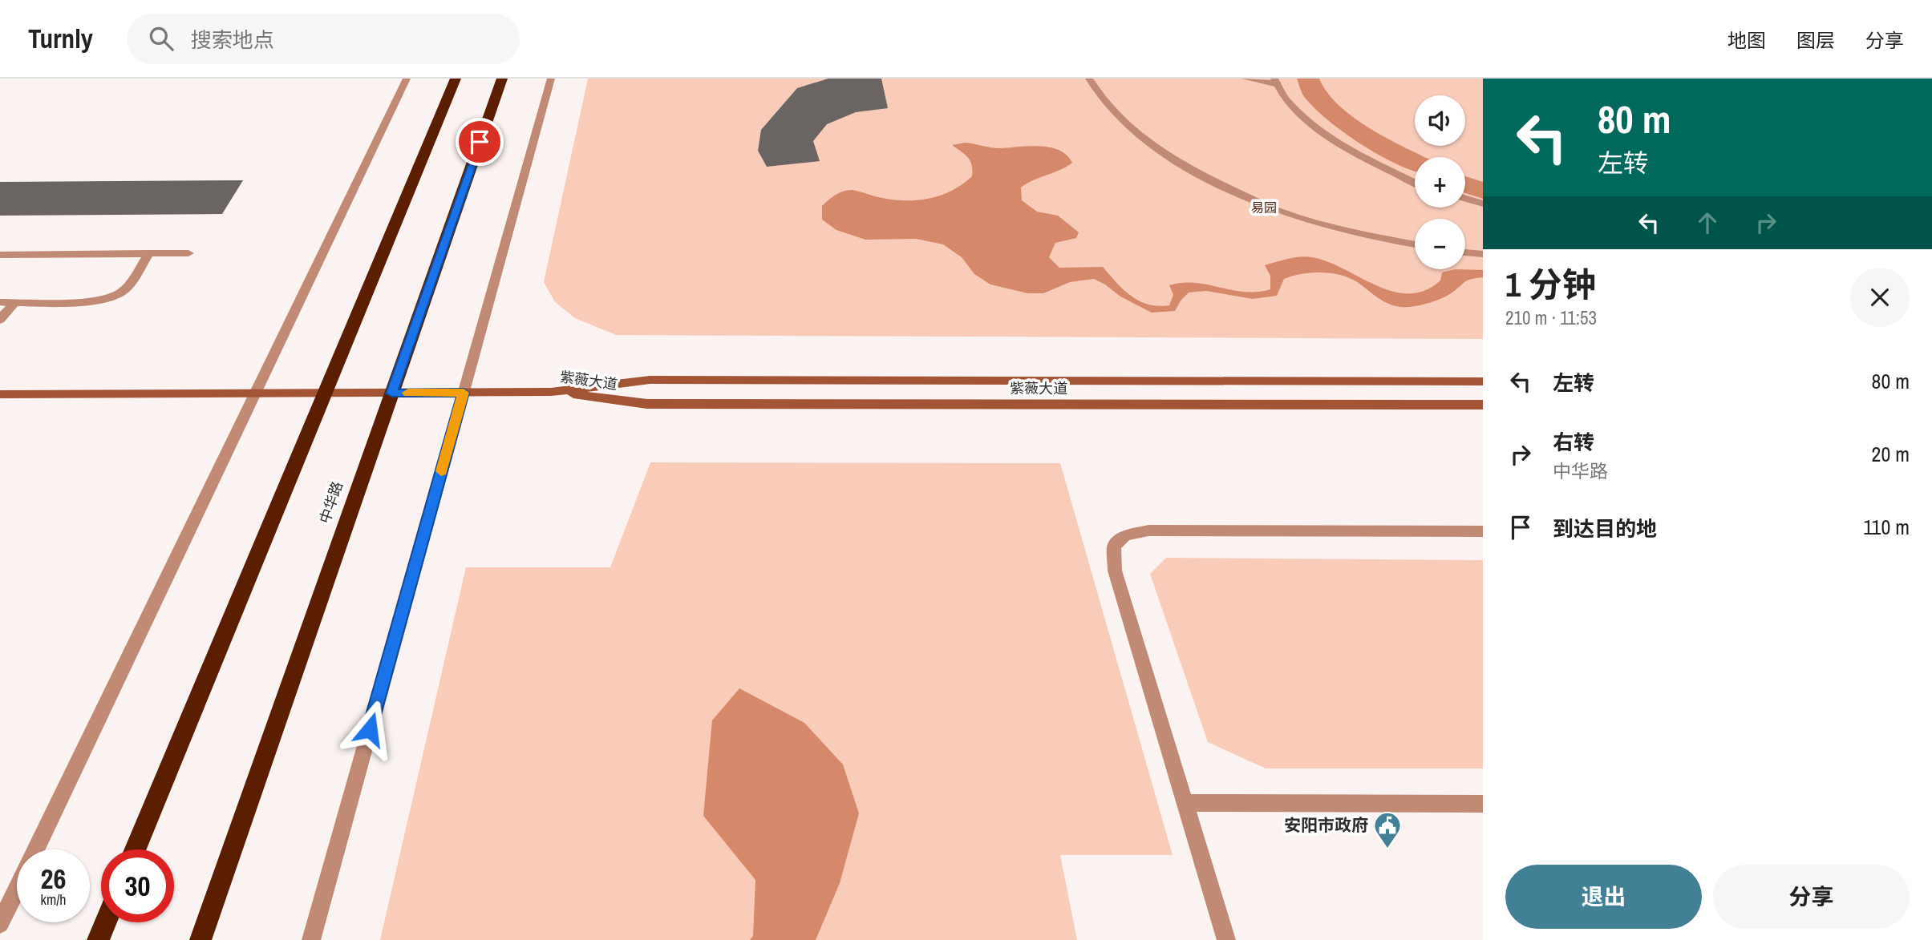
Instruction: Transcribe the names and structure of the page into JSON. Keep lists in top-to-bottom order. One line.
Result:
{"streets":{"highway":["中华路"],"street":["紫薇大道"]},"parks":["易园"],"places":{"public building":["安阳市政府"]},"page":{"header":"Turnly","search":"搜索地点","nav":["地图","图层","分享"],"turn":["80 m","左转"],"map_buttons":["+","−"],"heading":["1 分钟","210 m · 11:53"],"list":[{"name":"左转","value":"80 m"},{"name":"右转","note":"中华路","value":"20 m"},{"name":"到达目的地","value":"110 m"}],"speed":"26 km/h","limit":"30","buttons":["退出","分享"]}}
